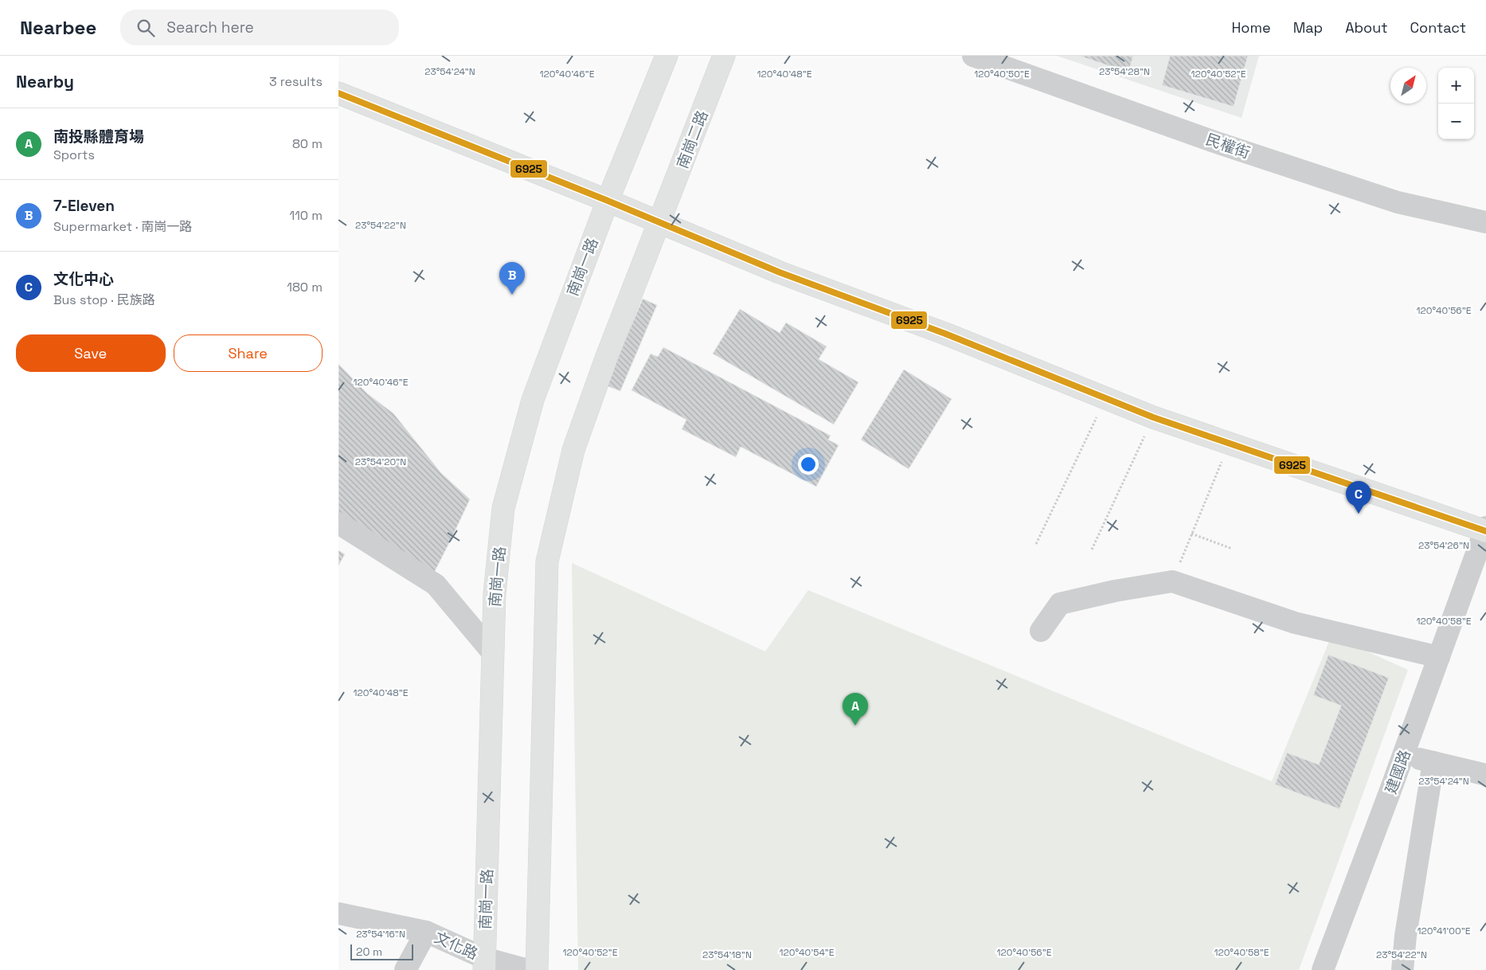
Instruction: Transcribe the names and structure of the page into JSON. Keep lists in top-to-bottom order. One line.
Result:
{"streets":{"main road":["南崗二路","南崗一路"],"street":["民權街","建國路","文化路"]},"crossings":[["南崗一路","文化路"]],"lines":["transit line 6925"],"scale_bar":"20 m","north":"top right","page":{"header":"Nearbee","search":"Search here","nav":["Home","Map","About","Contact"],"heading":["Nearby","3 results"],"map_buttons":["+","−"],"list":[{"mark":"A","name":"南投縣體育場","note":"Sports","value":"80 m"},{"mark":"B","name":"7-Eleven","note":"Supermarket · 南崗一路","value":"110 m"},{"mark":"C","name":"文化中心","note":"Bus stop · 民族路","value":"180 m"}],"pins":["B","C","A"],"buttons":["Save","Share"],"scale":"20 m"},"coordinates":["23°54'24\"N","23°54'28\"N","120°40'46\"E","120°40'48\"E","120°40'50\"E","120°40'52\"E","23°54'22\"N","120°40'56\"E","23°54'20\"N","23°54'26\"N","120°40'58\"E","120°41'00\"E","23°54'16\"N","120°40'54\"E","23°54'18\"N"]}
